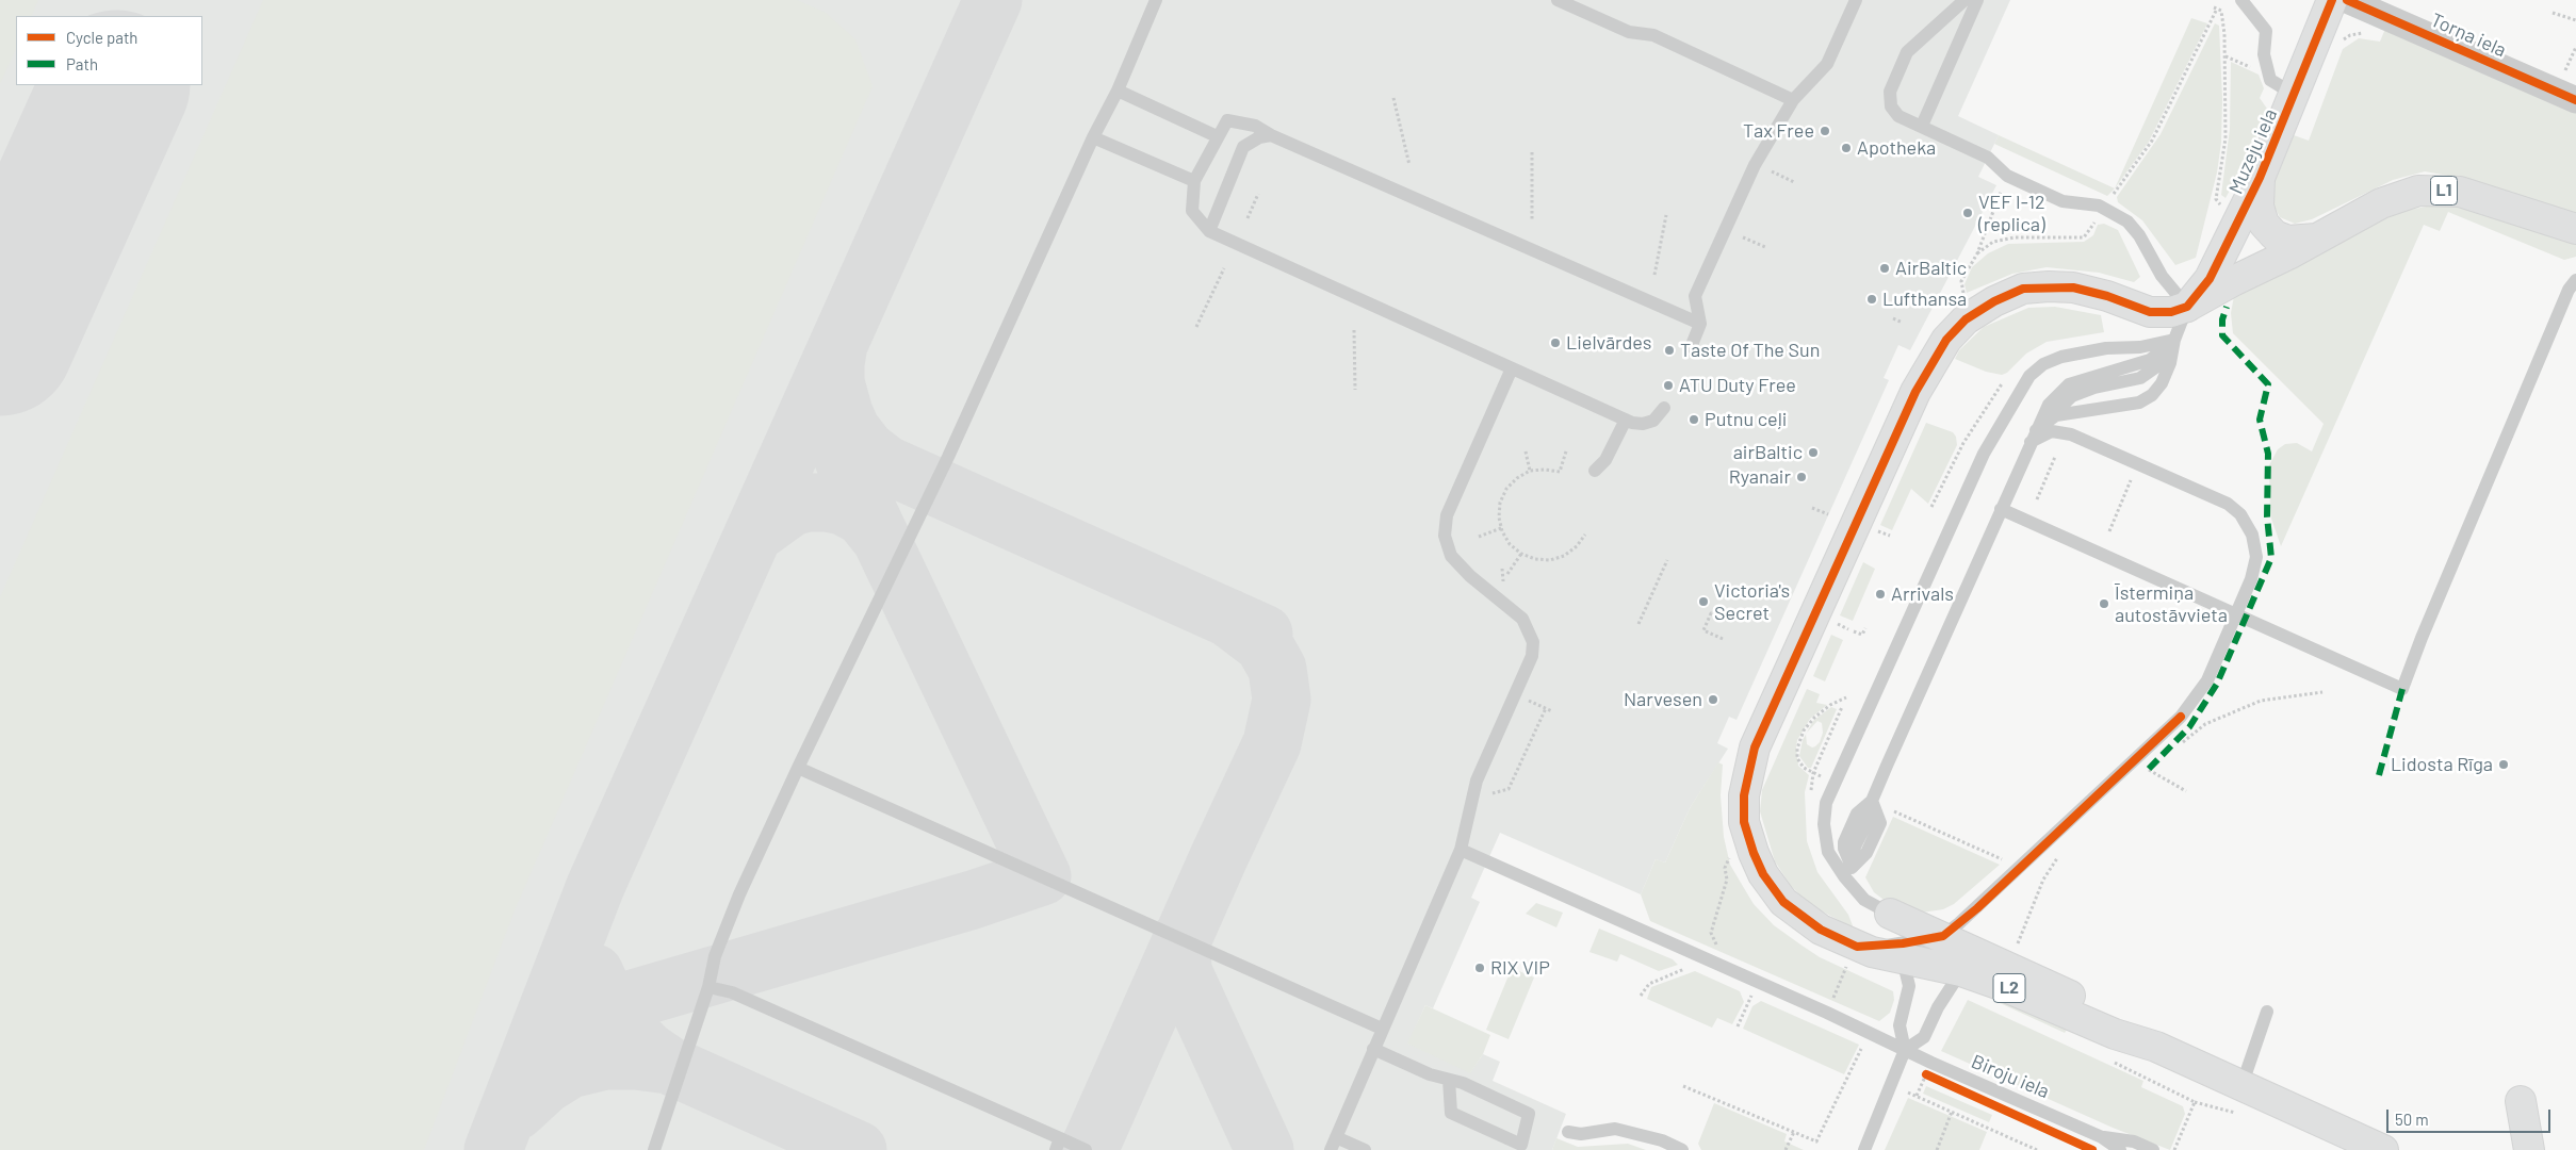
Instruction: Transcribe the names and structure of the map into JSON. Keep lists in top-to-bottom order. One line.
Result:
{"streets":{"main road":["Muzeju iela","L1","L2"],"street":["Torņa iela"],"lane":["Biroju iela"]},"places":["Tax Free","Apotheka","VEF I-12 (replica)","AirBaltic","Lufthansa","Lielvārdes","Taste Of The Sun","ATU Duty Free","Putnu ceļi","airBaltic","Ryanair","Arrivals","Victoria's Secret","Īstermiņa autostāvvieta","Narvesen","Lidosta Rīga","RIX VIP"],"legend":["Cycle path","Path"],"scale_bar":"50 m"}
